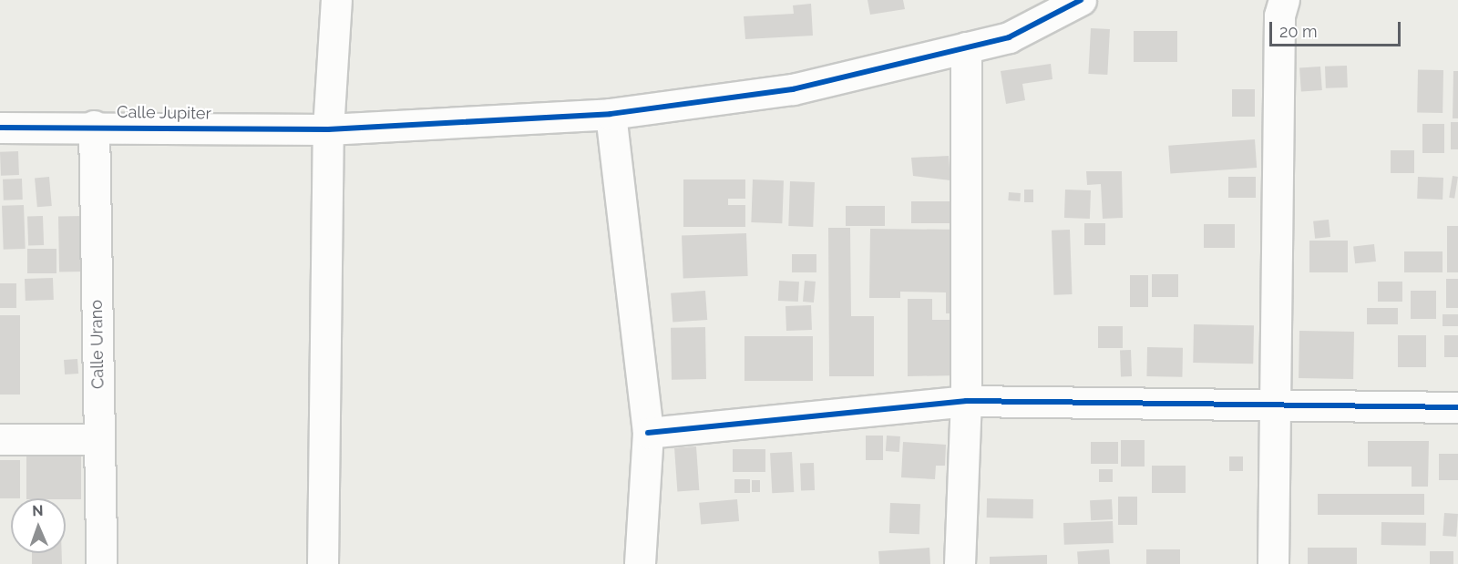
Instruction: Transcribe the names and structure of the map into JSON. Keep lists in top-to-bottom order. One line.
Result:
{"streets":{"street":["Calle Jupiter","Calle Urano"]},"crossings":[["Calle Jupiter","Calle Urano"]],"scale_bar":"20 m","north":"top"}
